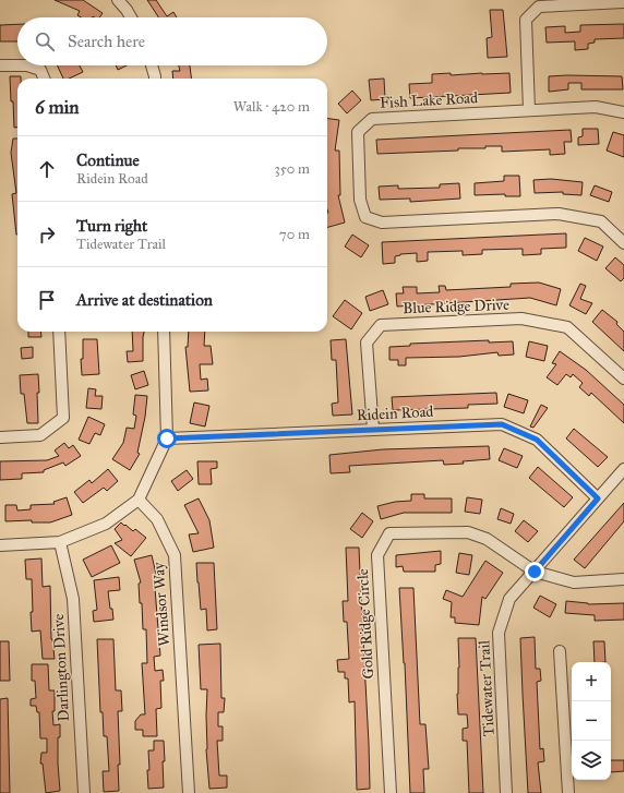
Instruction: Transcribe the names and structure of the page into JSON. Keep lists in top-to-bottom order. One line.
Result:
{"streets":{"street":["Fish Lake Road","Blue Ridge Drive","Ridein Road","Windsor Way","Gold Ridge Circle","Darlington Drive","Tidewater Trail"]},"crossings":[["Blue Ridge Drive","Ridein Road"],["Ridein Road","Tidewater Trail"],["Gold Ridge Circle","Tidewater Trail"]],"page":{"search":"Search here","heading":["6 min","Walk · 420 m"],"list":[["Continue","Ridein Road","350 m"],["Turn right","Tidewater Trail","70 m"],"Arrive at destination"],"map_buttons":["+","−"]}}
